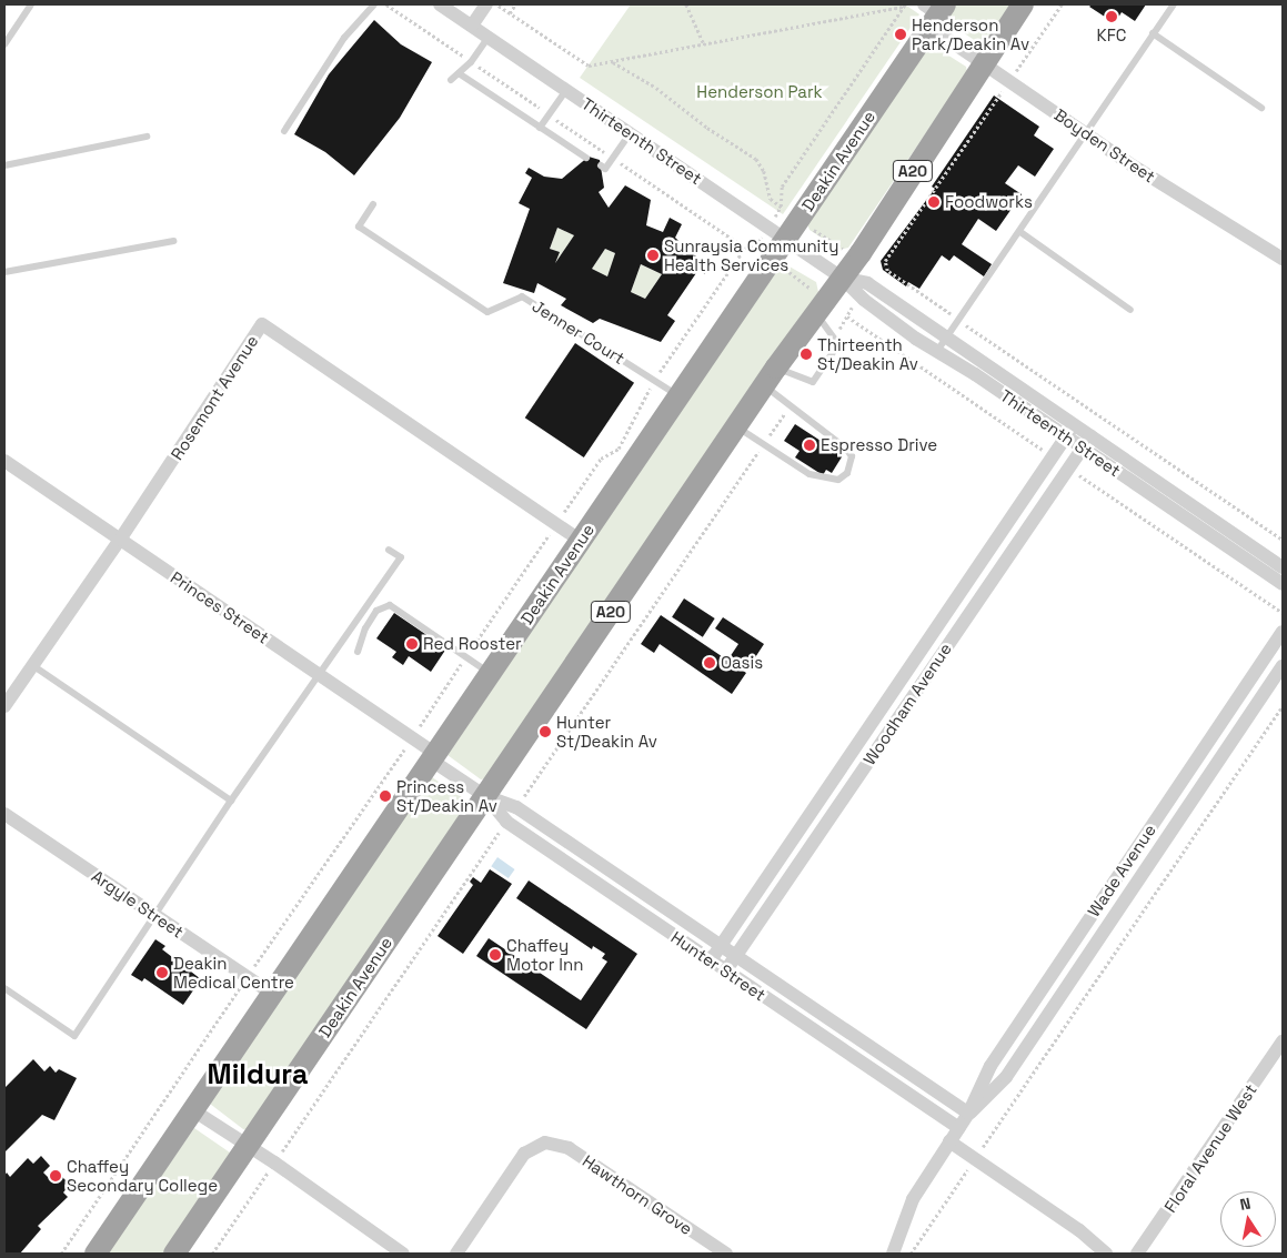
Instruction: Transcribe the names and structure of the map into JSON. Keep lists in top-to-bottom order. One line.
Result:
{"streets":{"highway":["Deakin Avenue","A20"],"street":["Thirteenth Street","Boyden Street","Rosemont Avenue","Princes Street","Woodham Avenue","Wade Avenue","Argyle Street","Hunter Street","Floral Avenue West","Hawthorn Grove"],"lane":["Jenner Court"]},"crossings":[["Thirteenth Street","Deakin Avenue"],["Thirteenth Street","Woodham Avenue"],["Boyden Street","Deakin Avenue"],["Deakin Avenue","Jenner Court"],["Deakin Avenue","Rosemont Avenue"],["Deakin Avenue","Princes Street"],["Deakin Avenue","Argyle Street"],["Deakin Avenue","Hunter Street"],["Rosemont Avenue","Princes Street"],["Princes Street","Hunter Street"],["Woodham Avenue","Hunter Street"],["Wade Avenue","Hunter Street"]],"districts":["Mildura"],"parks":["Henderson Park"],"places":["KFC","Henderson Park/Deakin Av","Foodworks","Sunraysia Community Health Services","Thirteenth St/Deakin Av","Espresso Drive","Red Rooster","Oasis","Hunter St/Deakin Av","Princess St/Deakin Av","Chaffey Motor Inn","Deakin Medical Centre","Chaffey Secondary College"],"north":"top"}
